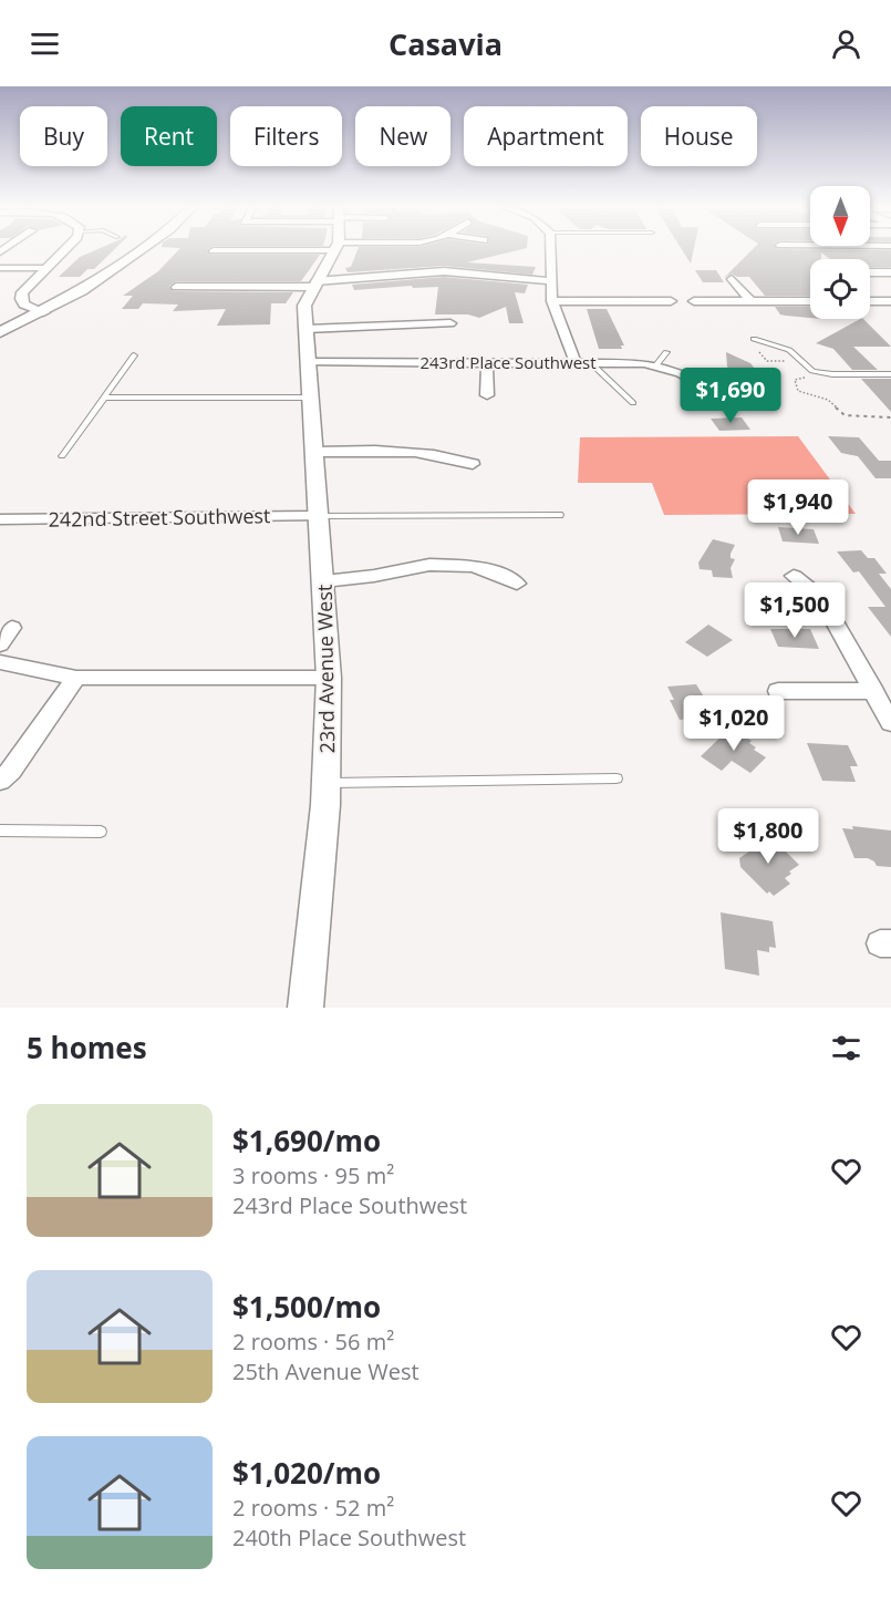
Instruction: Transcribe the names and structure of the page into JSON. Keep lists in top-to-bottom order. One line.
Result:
{"streets":{"street":["243rd Place Southwest","242nd Street Southwest","23rd Avenue West"]},"crossings":[["243rd Place Southwest","23rd Avenue West"],["242nd Street Southwest","23rd Avenue West"]],"north":"bottom","page":{"header":"Casavia","chip":["Buy","Rent","Filters","New","Apartment","House"],"price":["$1,690","$1,940","$1,500","$1,020","$1,800"],"heading":"5 homes","list":[{"name":"$1,690/mo","note":"3 rooms · 95 m² · 243rd Place Southwest"},{"name":"$1,500/mo","note":"2 rooms · 56 m² · 25th Avenue West"},{"name":"$1,020/mo","note":"2 rooms · 52 m² · 240th Place Southwest"}]}}
